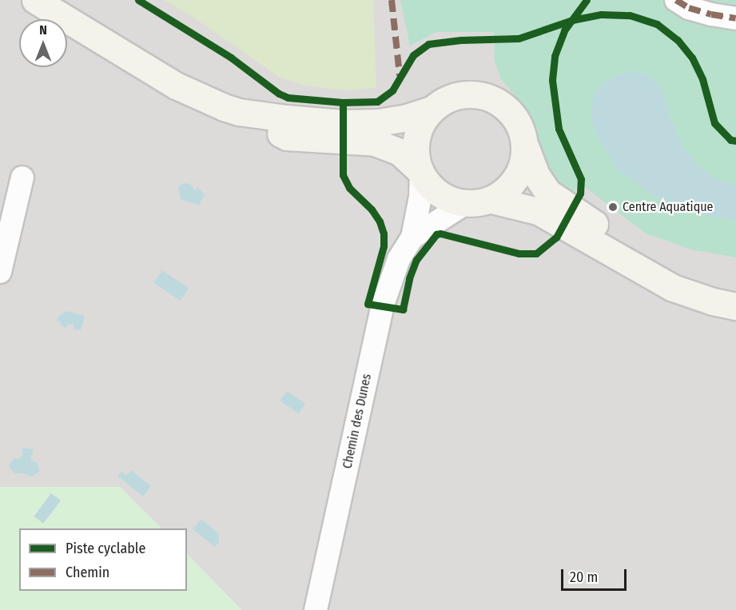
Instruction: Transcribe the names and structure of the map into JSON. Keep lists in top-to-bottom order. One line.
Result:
{"streets":{"street":["Chemin des Dunes"]},"places":["Centre Aquatique"],"legend":["Piste cyclable","Chemin"],"scale_bar":"20 m","north":"top"}
